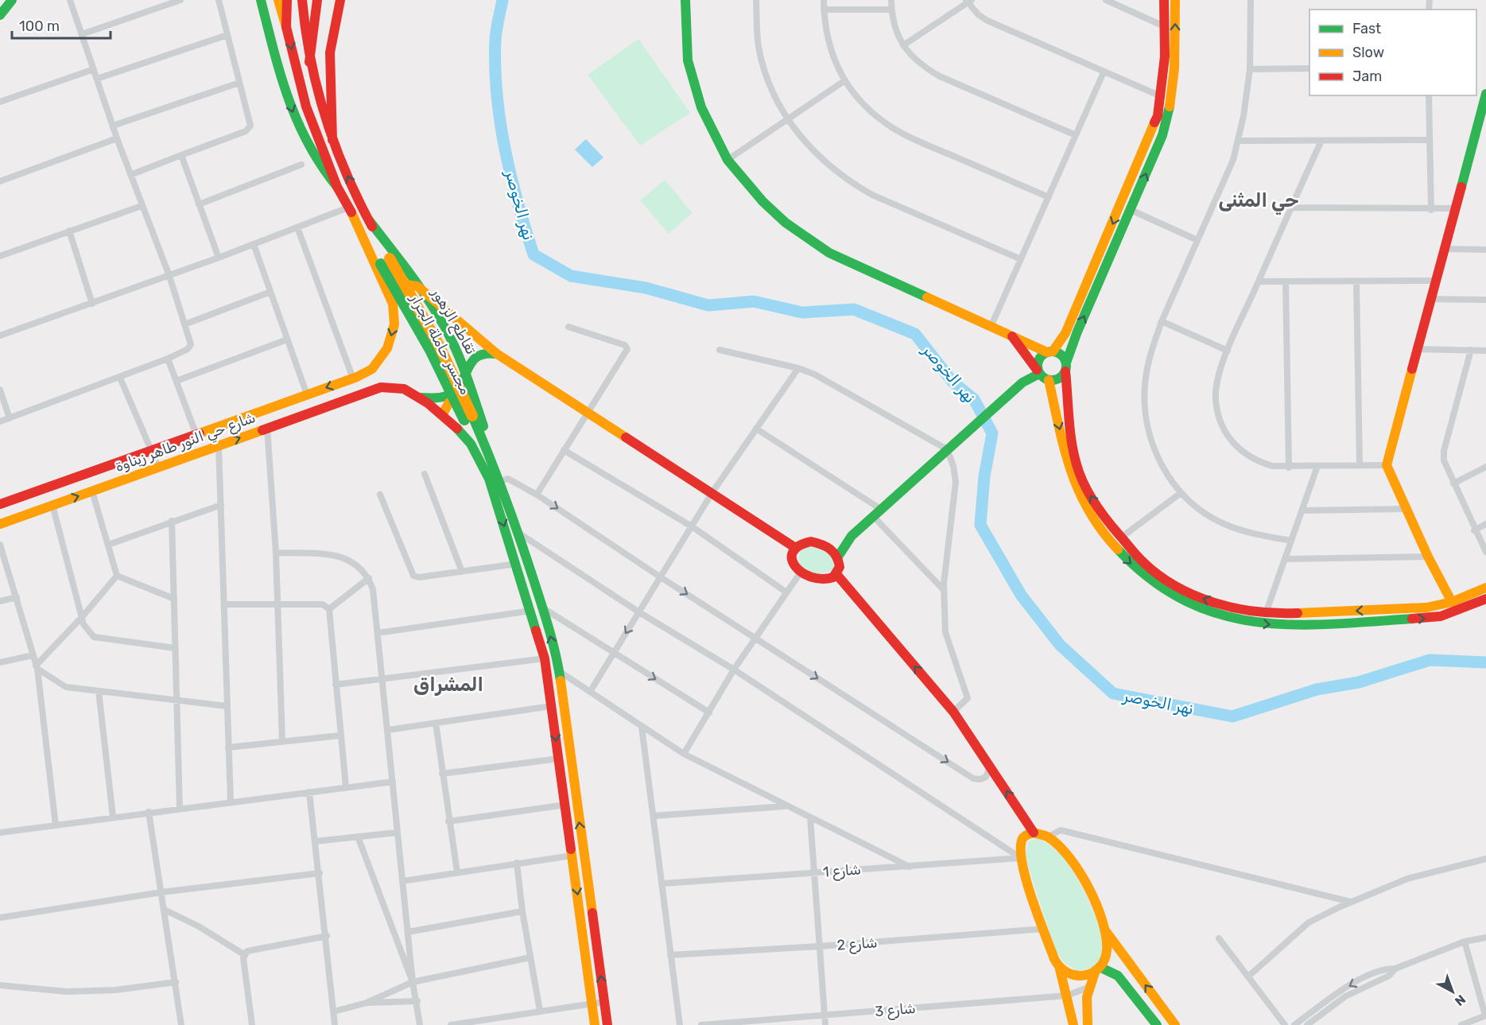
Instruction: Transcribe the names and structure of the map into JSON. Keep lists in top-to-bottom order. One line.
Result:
{"streets":{"main road":["تقاطع الزهور","مجسر حاملة الجرار","شارع حي النور طاهر زيناوة"],"street":["شارع 1","شارع 2","شارع 3"]},"crossings":[["تقاطع الزهور","مجسر حاملة الجرار"]],"districts":["حي المثنى","المشراق"],"water":["نهر الخوصر"],"legend":["Fast","Slow","Jam"],"scale_bar":"100 m","north":"bottom right"}
